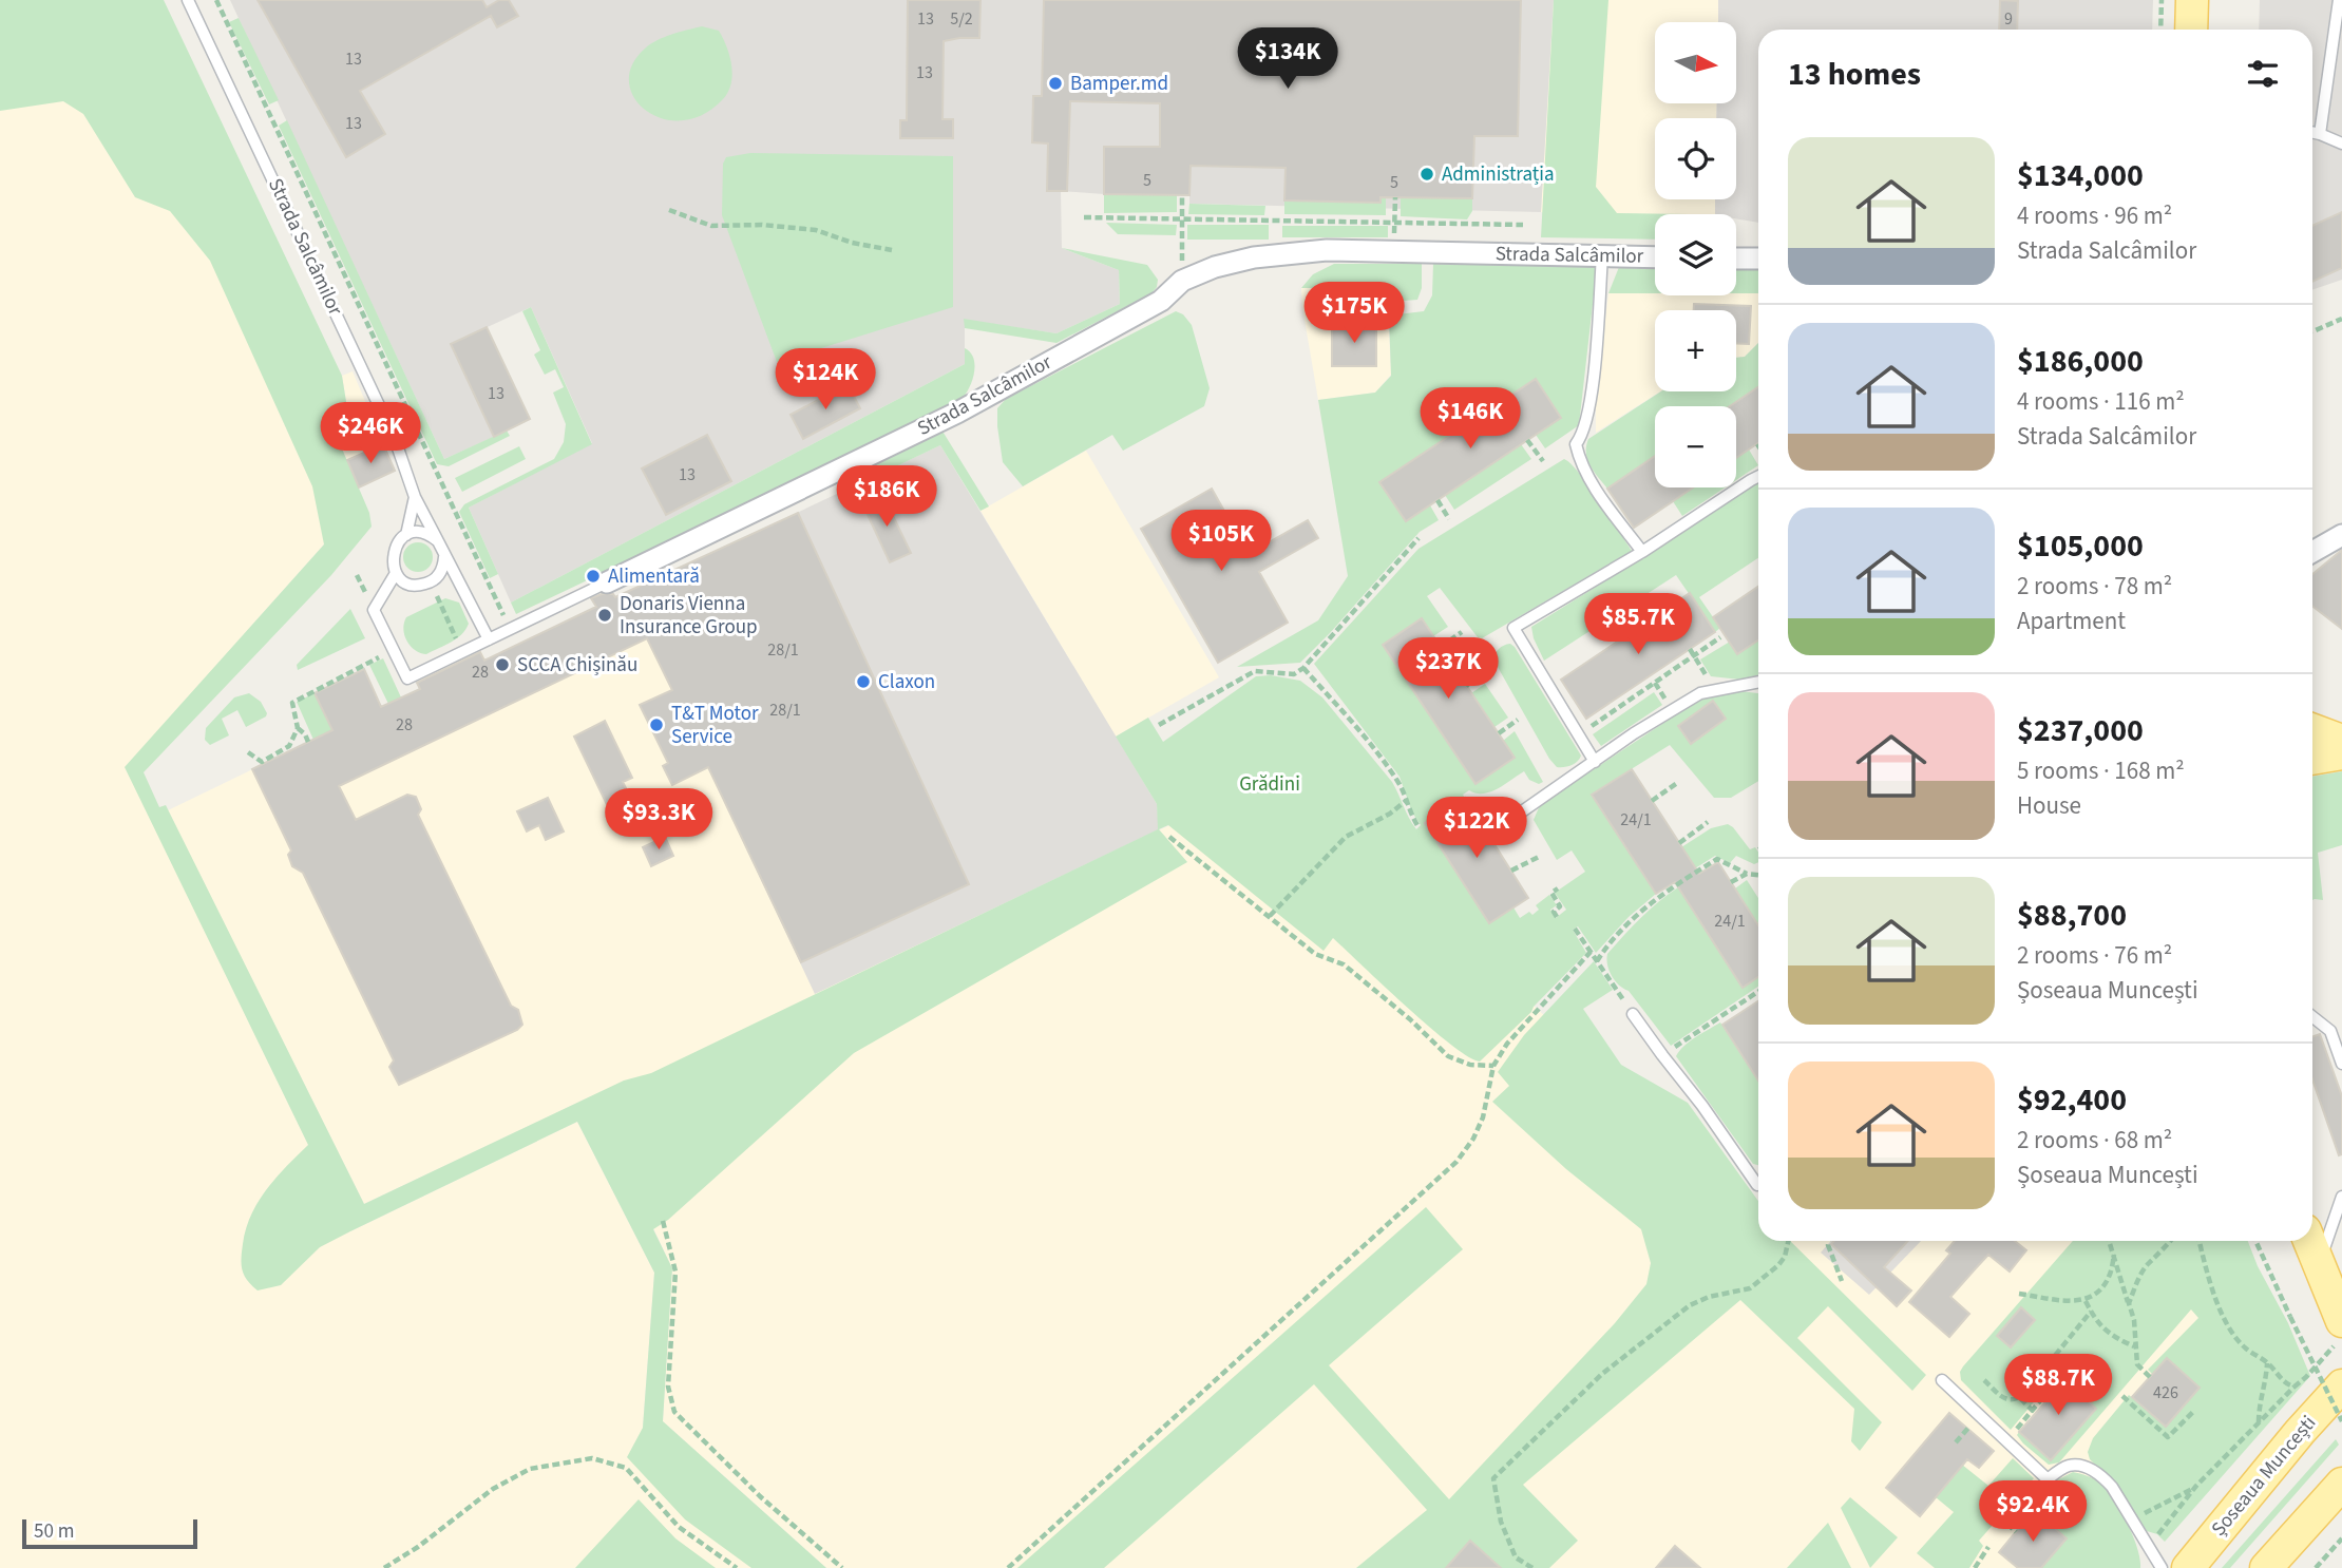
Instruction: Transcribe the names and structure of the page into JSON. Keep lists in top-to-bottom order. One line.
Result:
{"streets":{"main road":["Șoseaua Muncești"],"street":["Strada Salcâmilor"]},"parks":["Grădini"],"places":["Bamper.md","Administrația","Alimentară","Donaris Vienna Insurance Group","SCCA Chișinău","Claxon","T&T Motor Service"],"house_numbers":["13","5/2","9","13","13","13","5","5","13","13","28/1","28","28/1","28","24/1","24/1","426"],"scale_bar":"50 m","north":"right","page":{"map_buttons":["+","−"],"price":["$134K","$175K","$124K","$146K","$246K","$186K","$105K","$85.7K","$237K","$93.3K","$122K","$88.7K","$92.4K"],"heading":"13 homes","list":[{"name":"$134,000","note":"4 rooms · 96 m² · Strada Salcâmilor"},{"name":"$186,000","note":"4 rooms · 116 m² · Strada Salcâmilor"},{"name":"$105,000","note":"2 rooms · 78 m² · Apartment"},{"name":"$237,000","note":"5 rooms · 168 m² · House"},{"name":"$88,700","note":"2 rooms · 76 m² · Șoseaua Muncești"},{"name":"$92,400","note":"2 rooms · 68 m² · Șoseaua Muncești"}],"scale":"50 m"}}
